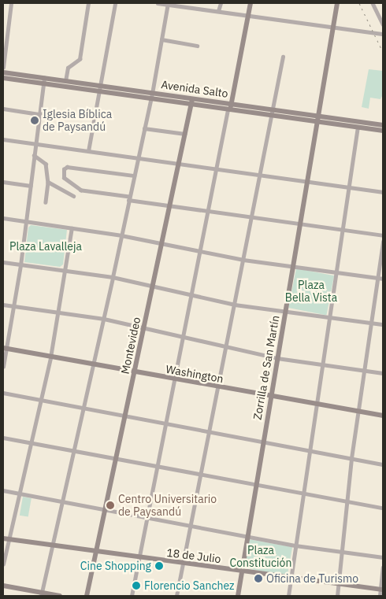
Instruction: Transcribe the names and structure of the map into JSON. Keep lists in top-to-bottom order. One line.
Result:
{"streets":{"street":["Avenida Salto","Montevideo","Zorrilla de San Martín","Washington","18 de Julio"]},"crossings":[["Avenida Salto","Montevideo"],["Avenida Salto","Zorrilla de San Martín"],["Montevideo","Washington"],["Montevideo","18 de Julio"],["Zorrilla de San Martín","Washington"],["Zorrilla de San Martín","18 de Julio"]],"parks":["Plaza Lavalleja","Plaza Bella Vista","Plaza Constitución"],"places":["Iglesia Bíblica de Paysandú","Centro Universitario de Paysandú","Cine Shopping","Oficina de Turismo","Florencio Sanchez"]}
